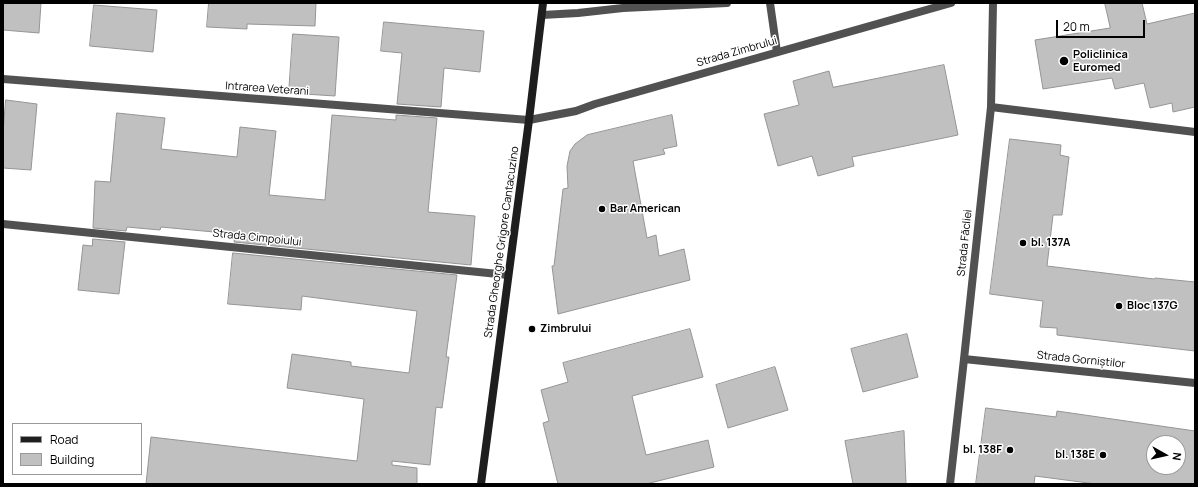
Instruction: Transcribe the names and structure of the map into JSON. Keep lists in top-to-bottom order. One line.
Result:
{"streets":{"main road":["Strada Gheorghe Grigore Cantacuzino"],"street":["Strada Zimbrului","Intrarea Veterani","Strada Cimpoiului","Strada Făcliei","Strada Gorniștilor"]},"crossings":[["Strada Zimbrului","Intrarea Veterani"],["Strada Zimbrului","Strada Gheorghe Grigore Cantacuzino"],["Intrarea Veterani","Strada Gheorghe Grigore Cantacuzino"],["Strada Cimpoiului","Strada Gheorghe Grigore Cantacuzino"],["Strada Făcliei","Strada Gorniștilor"]],"places":["Policlinica Euromed","Bar American","bl. 137A","Bloc 137G","Zimbrului","bl. 138F","bl. 138E"],"legend":["Road","Building"],"scale_bar":"20 m","north":"right"}
